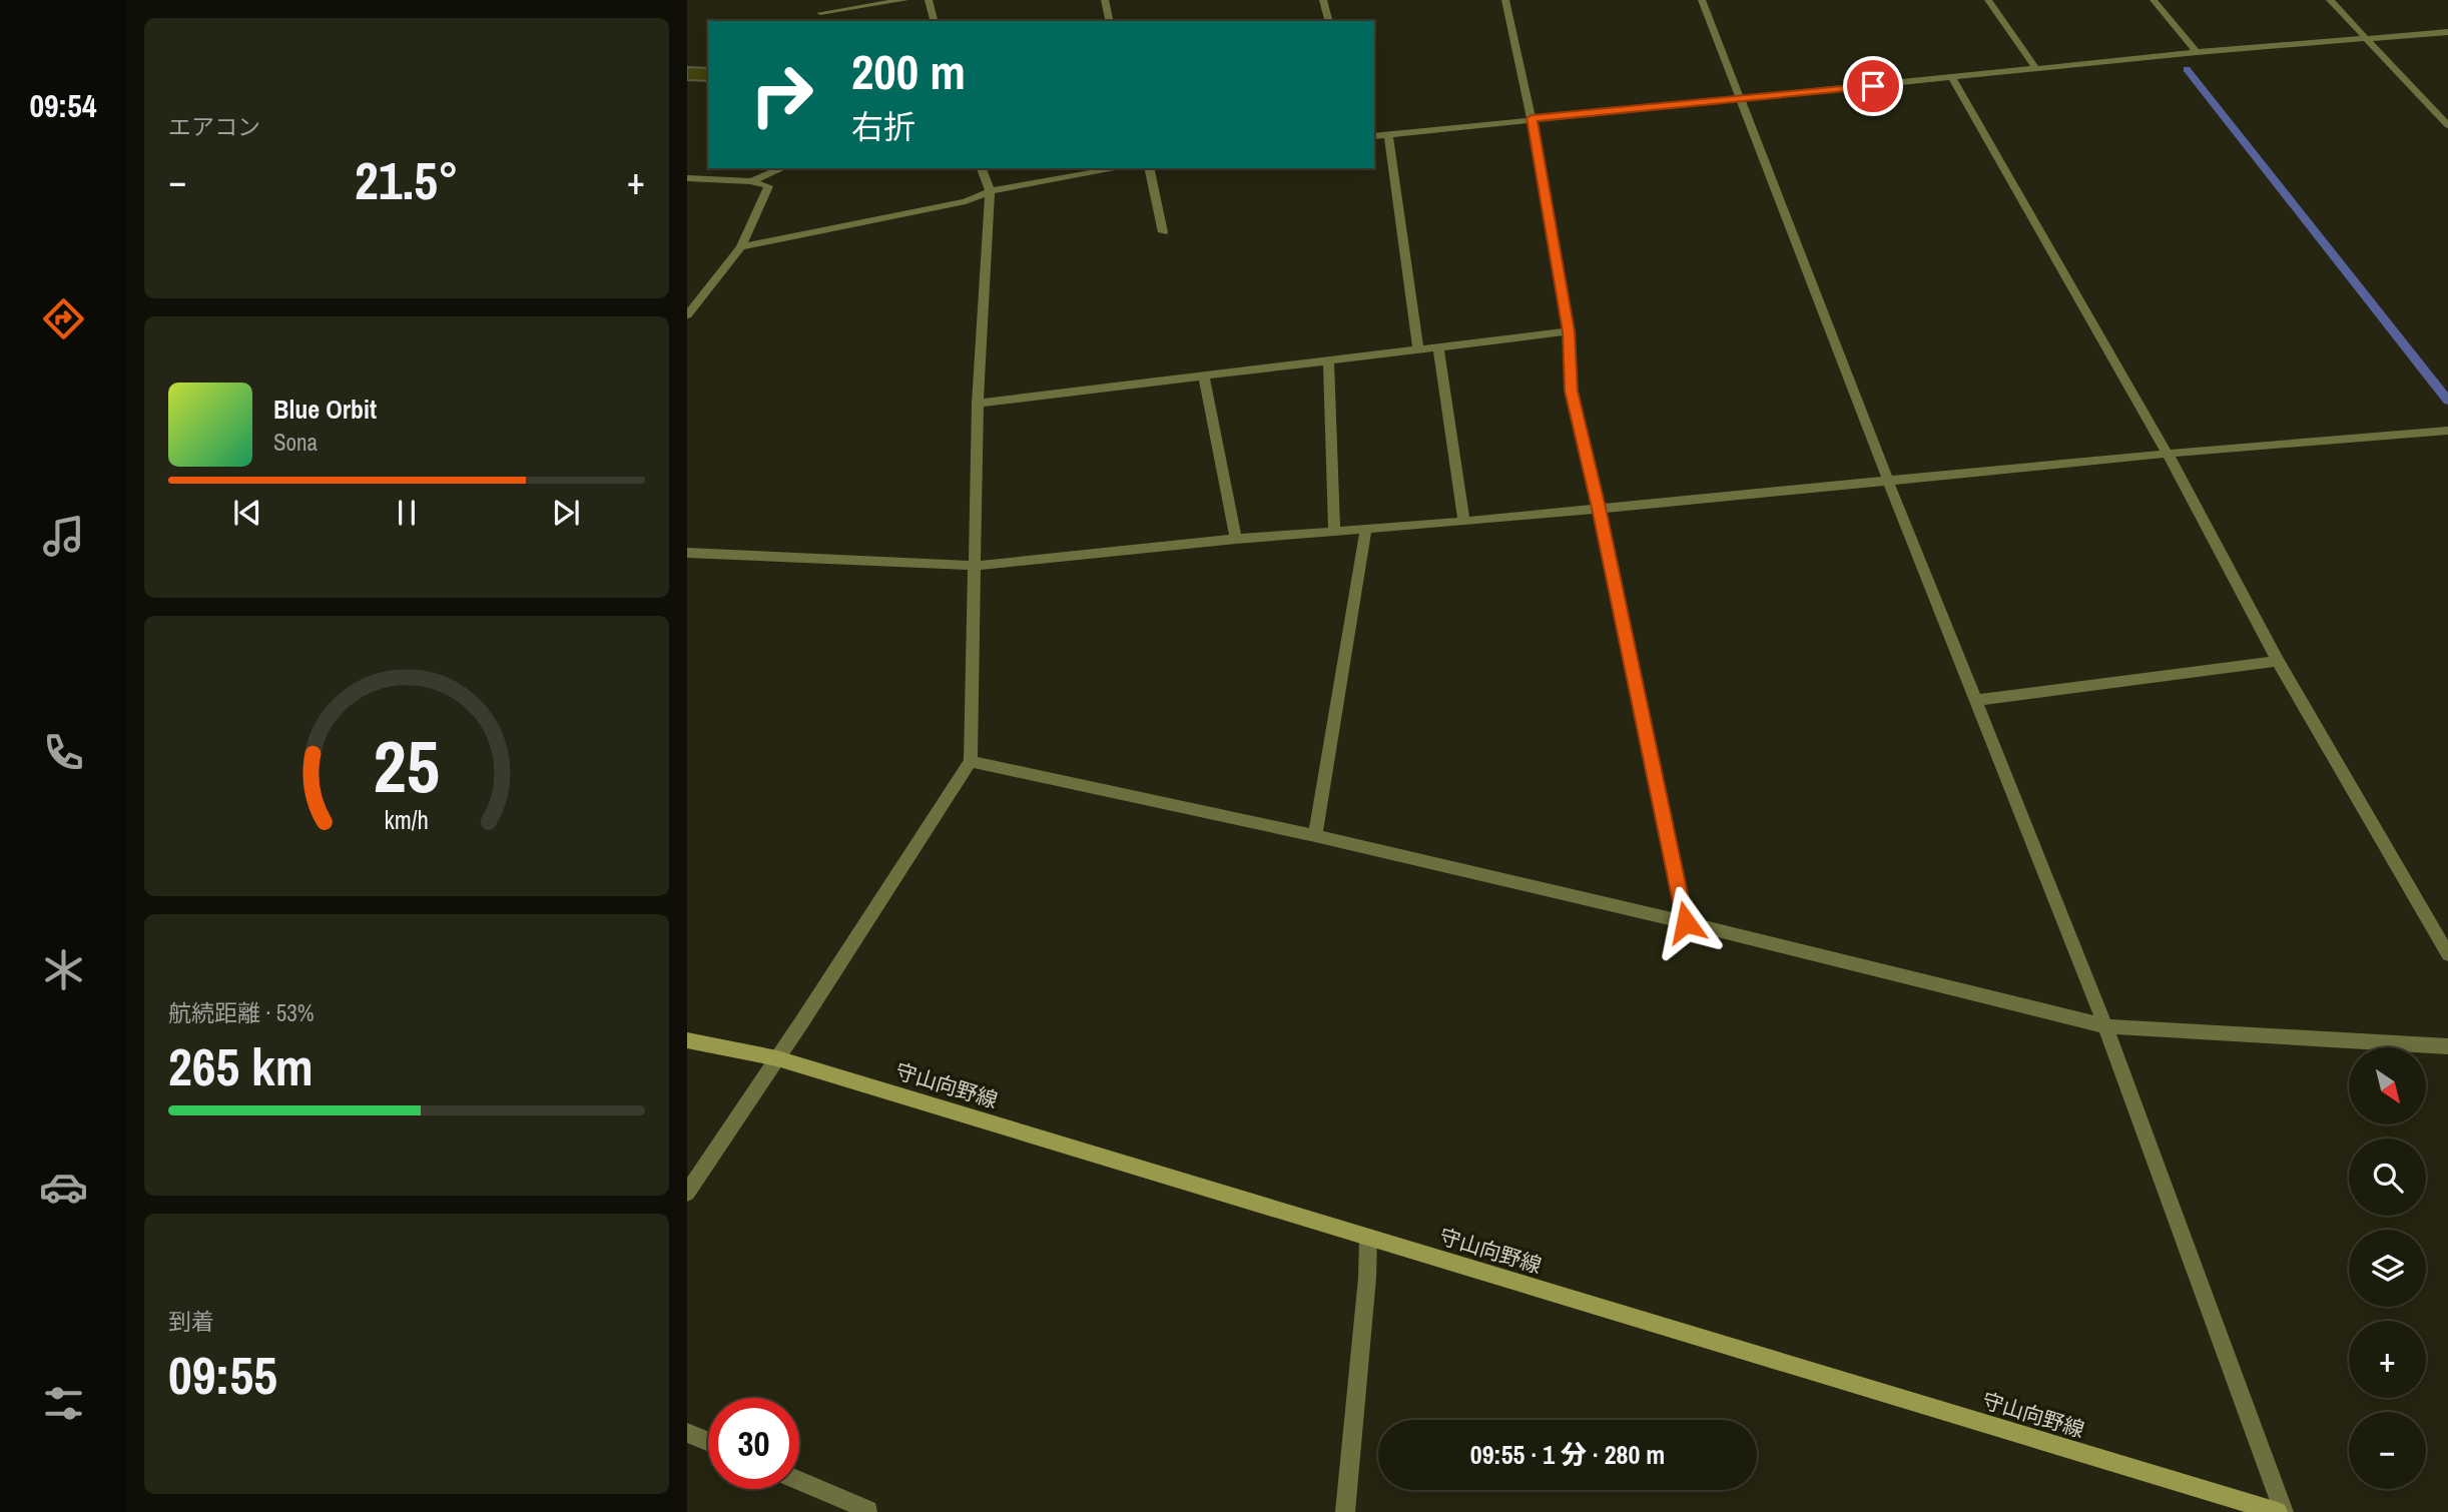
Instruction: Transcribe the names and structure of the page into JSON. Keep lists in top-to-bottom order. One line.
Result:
{"streets":{"main road":["守山向野線"]},"north":"bottom right","page":{"tabs":"09:54","tile":["エアコン",["航続距離 · 53%","265 km"],["到着","09:55"]],"turn":["200 m","右折"],"heat":["−","21.5°","+"],"song":["Blue Orbit","Sona"],"map_buttons":["+","−"],"limit":"30","trip":"09:55 · 1 分 · 280 m","gauge":["25","km/h"]}}
